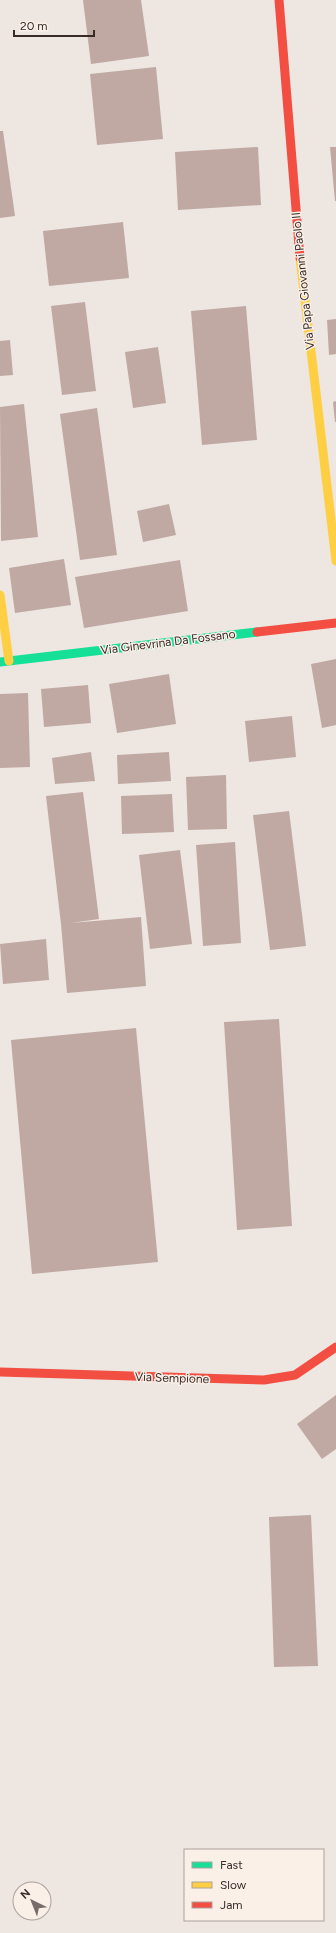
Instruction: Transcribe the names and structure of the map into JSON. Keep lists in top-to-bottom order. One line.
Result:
{"streets":{"street":["Via Papa Giovanni Paolo II","Via Ginevrina Da Fossano","Via Sempione"]},"legend":["Fast","Slow","Jam"],"scale_bar":"20 m","north":"top left"}
